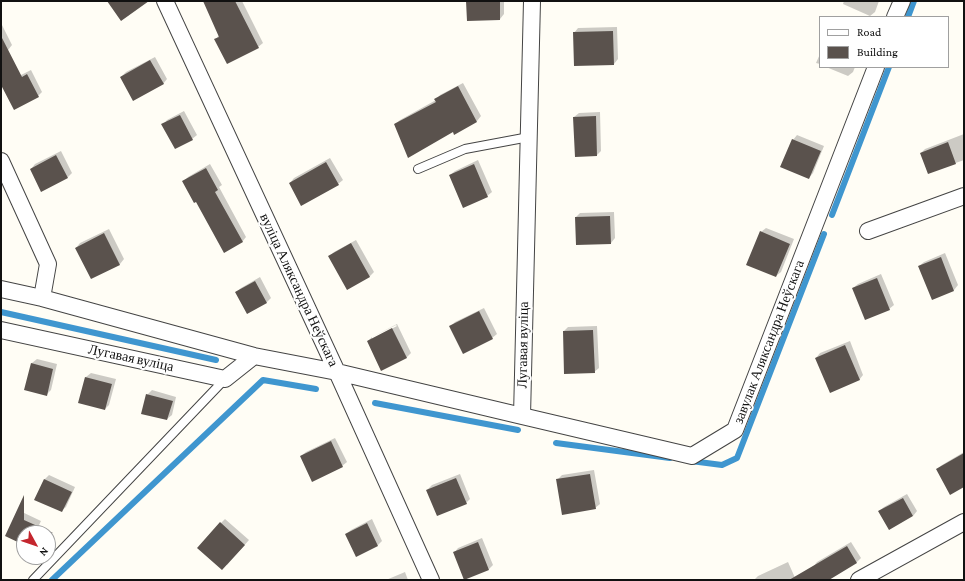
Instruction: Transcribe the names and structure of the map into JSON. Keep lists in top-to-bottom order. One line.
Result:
{"streets":{"street":["вуліца Аляксандра Неўскага","завулак Аляксандра Неўскага","Лугавая вуліца"]},"crossings":[["завулак Аляксандра Неўскага","Лугавая вуліца"]],"legend":["Road","Building"],"north":"bottom right"}
